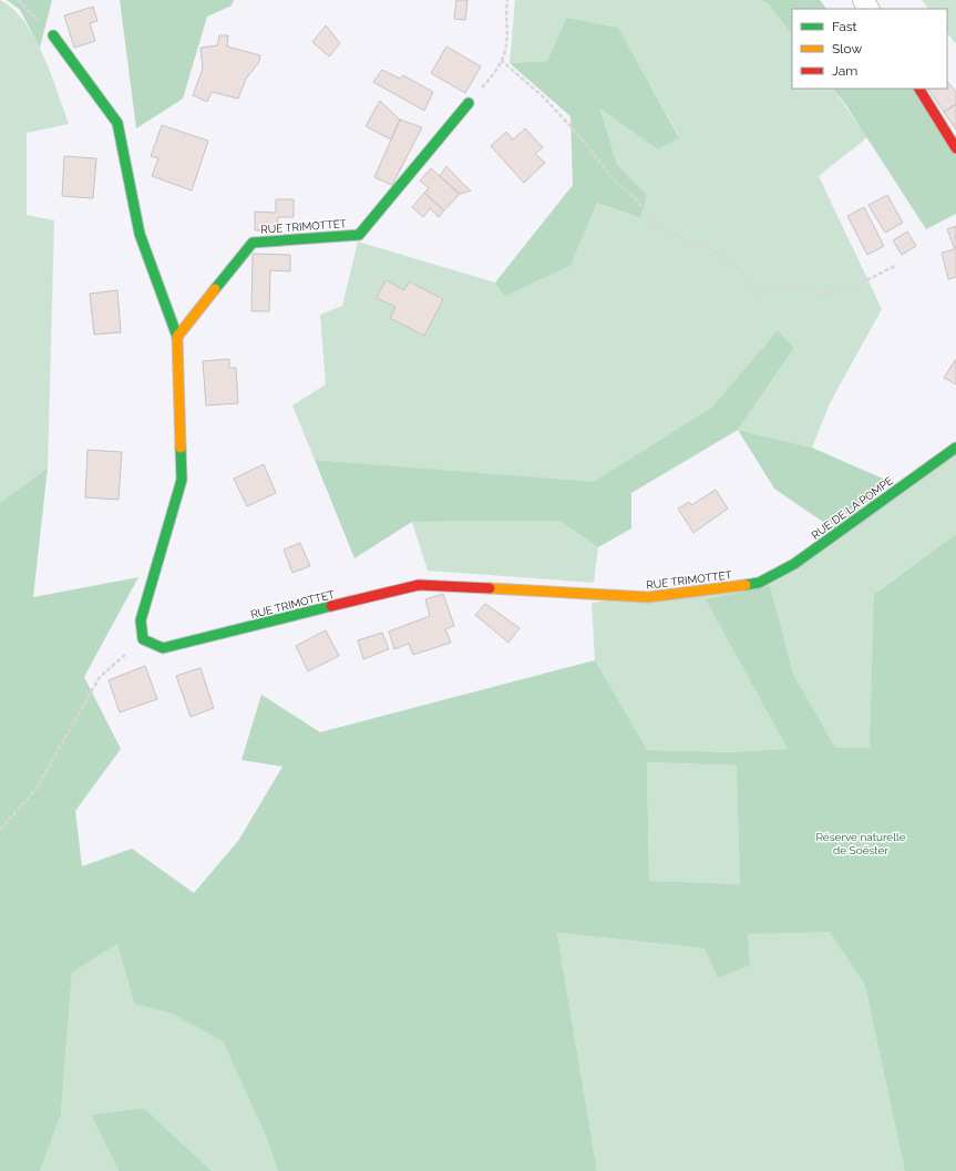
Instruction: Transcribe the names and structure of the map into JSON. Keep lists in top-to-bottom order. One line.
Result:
{"streets":{"street":["RUE TRIMOTTET","RUE DE LA POMPE"]},"crossings":[["RUE TRIMOTTET","RUE DE LA POMPE"]],"parks":["Réserve naturelle de Soëster"],"legend":["Fast","Slow","Jam"]}
